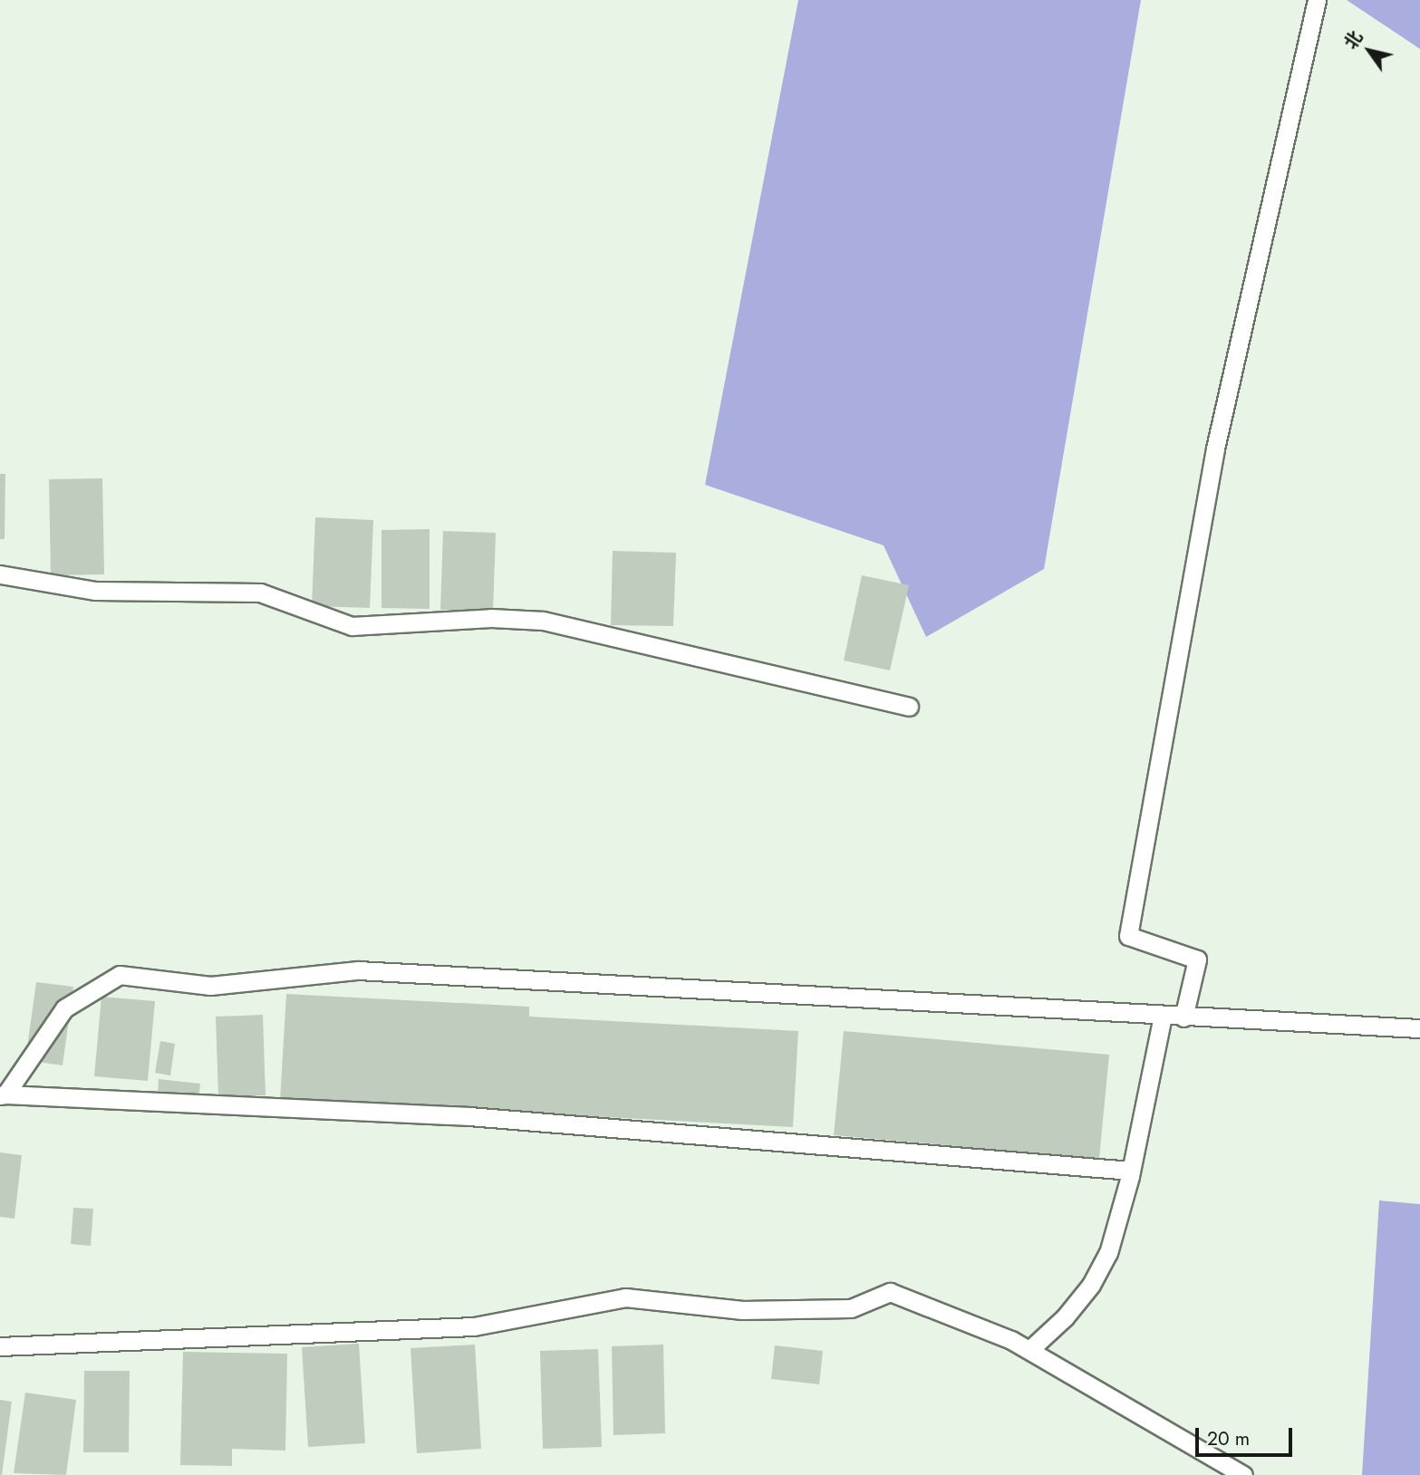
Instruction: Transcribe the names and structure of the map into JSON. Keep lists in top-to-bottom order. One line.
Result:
{"scale_bar":"20 m","north":"top left"}
